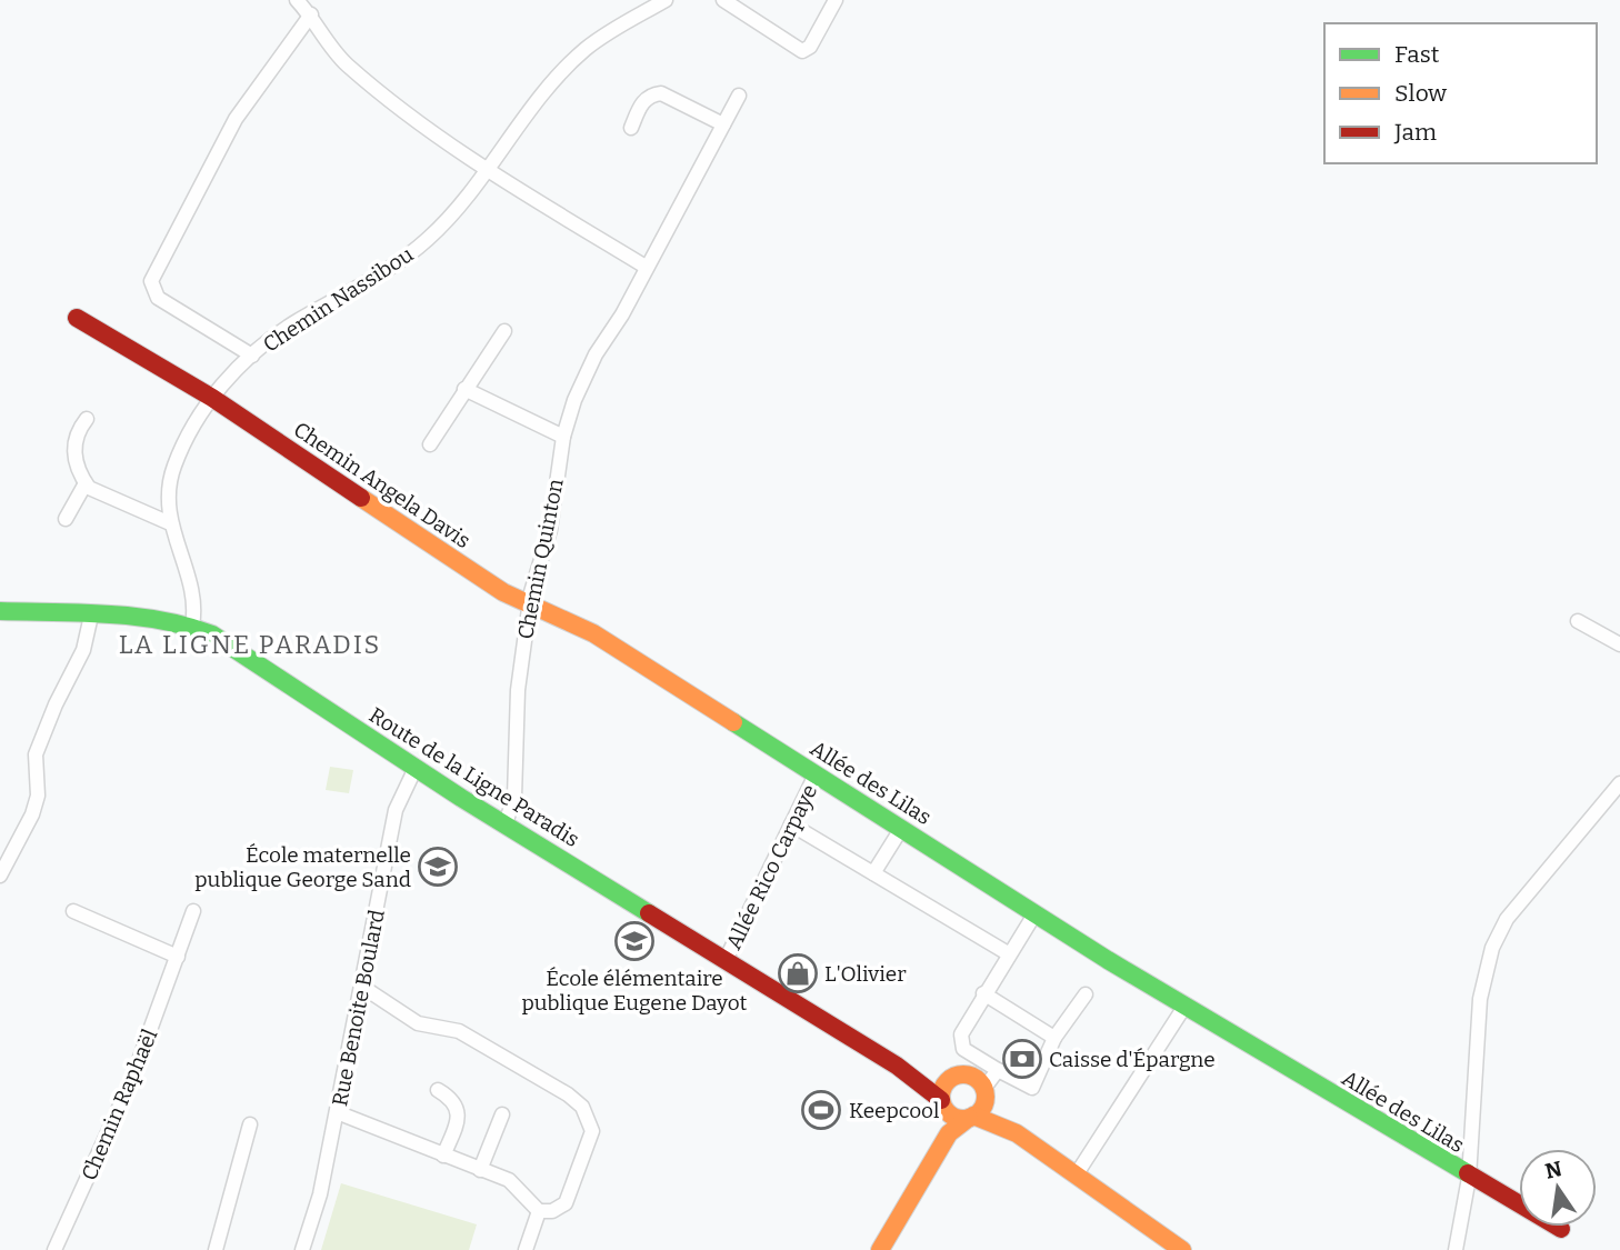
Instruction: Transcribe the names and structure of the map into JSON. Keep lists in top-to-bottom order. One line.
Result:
{"streets":{"street":["Chemin Nassibou","Chemin Angela Davis","Chemin Quinton","Route de la Ligne Paradis","Allée des Lilas","Allée Rico Carpaye","Rue Benoite Boulard","Chemin Raphaël"]},"crossings":[["Chemin Nassibou","Chemin Angela Davis"],["Chemin Nassibou","Route de la Ligne Paradis"],["Chemin Angela Davis","Chemin Quinton"],["Chemin Angela Davis","Allée des Lilas"],["Chemin Quinton","Route de la Ligne Paradis"],["Chemin Quinton","Allée des Lilas"],["Route de la Ligne Paradis","Allée Rico Carpaye"],["Route de la Ligne Paradis","Rue Benoite Boulard"],["Allée des Lilas","Allée Rico Carpaye"]],"districts":["LA LIGNE PARADIS"],"places":{"school or university":["École maternelle publique George Sand","École élémentaire publique Eugene Dayot"],"shop":["L'Olivier"],"bank":["Caisse d'Épargne"],"sports":["Keepcool"]},"legend":["Fast","Slow","Jam"],"north":"top"}
